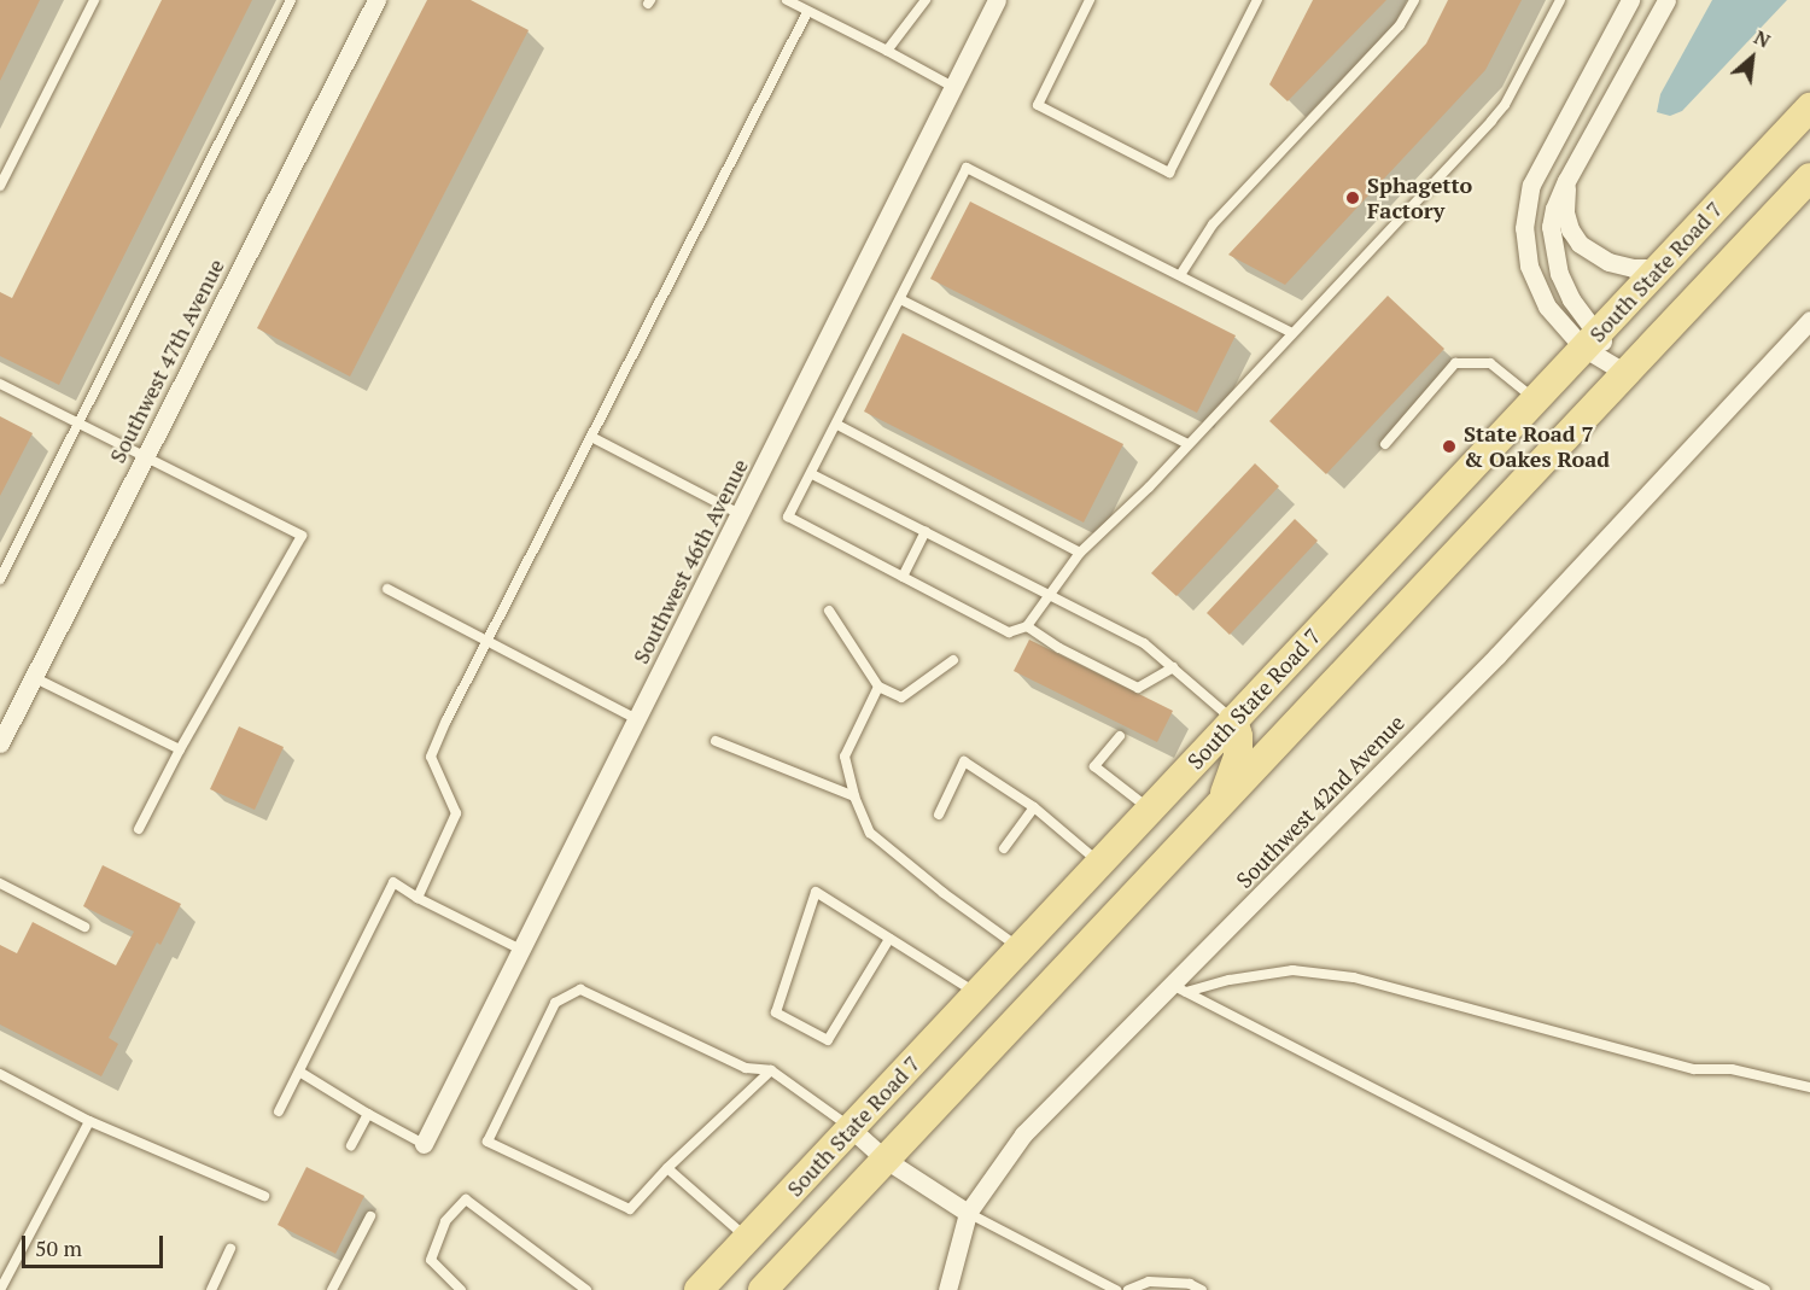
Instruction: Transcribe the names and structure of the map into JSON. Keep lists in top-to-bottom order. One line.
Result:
{"streets":{"main road":["South State Road 7"],"street":["Southwest 47th Avenue","Southwest 46th Avenue","Southwest 42nd Avenue"]},"places":["Sphagetto Factory","State Road 7 & Oakes Road"],"scale_bar":"50 m","north":"top right"}
